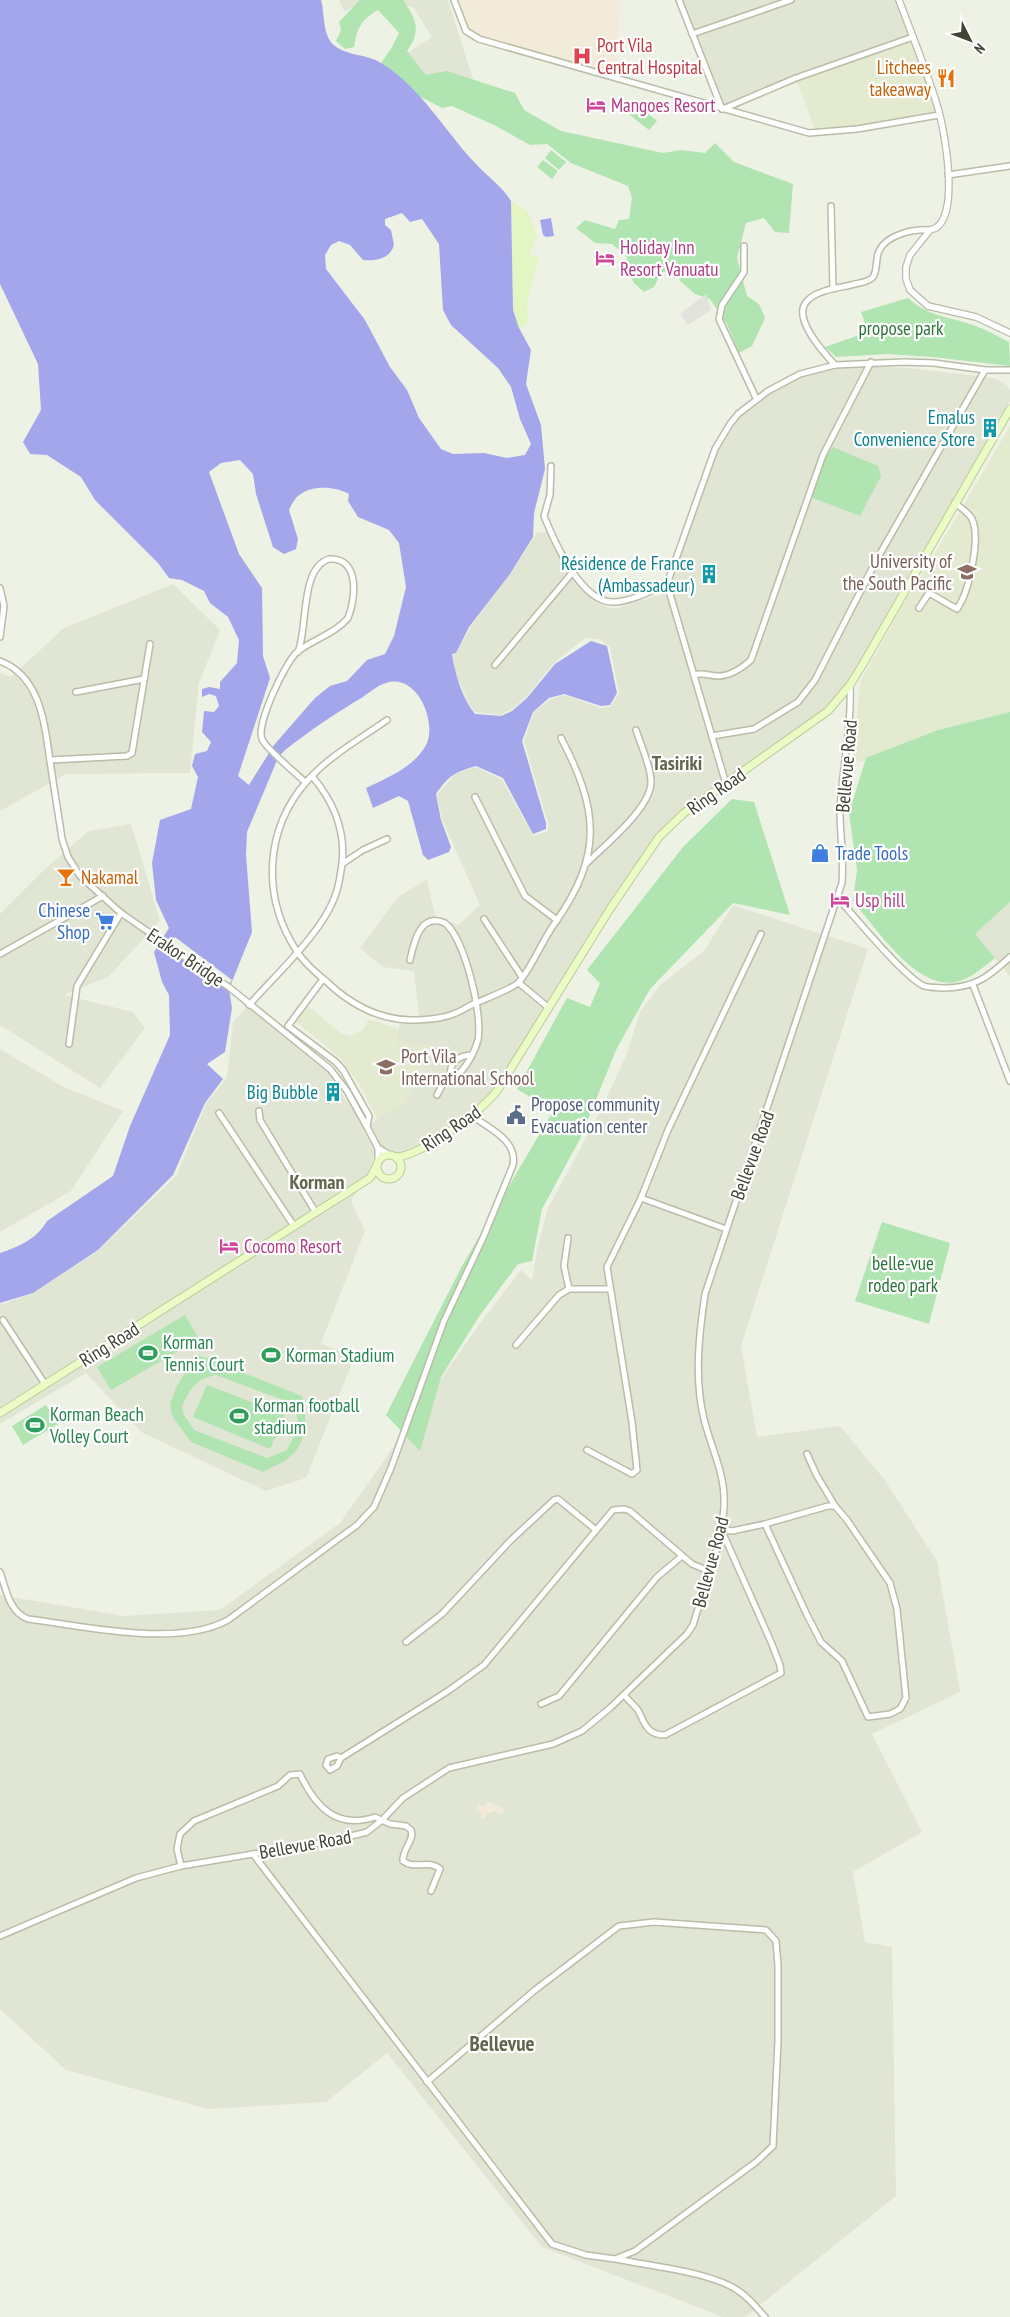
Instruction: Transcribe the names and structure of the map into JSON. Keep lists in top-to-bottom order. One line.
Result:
{"streets":{"main road":["Ring Road"],"street":["Bellevue Road","Erakor Bridge"]},"crossings":[["Bellevue Road","Ring Road"]],"districts":["Tasiriki","Korman","Bellevue"],"parks":["propose park","belle-vue rodeo park"],"places":{"hospital":["Port Vila Central Hospital"],"restaurant":["Litchees takeaway"],"hotel":["Mangoes Resort","Holiday Inn Resort Vanuatu","Usp hill","Cocomo Resort"],"building":["Emalus Convenience Store","Résidence de France (Ambassadeur)","Big Bubble"],"school or university":["University of the South Pacific","Port Vila International School"],"shop":["Trade Tools"],"bar":["Nakamal"],"supermarket":["Chinese Shop"],"public building":["Propose community Evacuation center"],"sports":["Korman Tennis Court","Korman Stadium","Korman football stadium","Korman Beach Volley Court"]},"north":"bottom right"}
